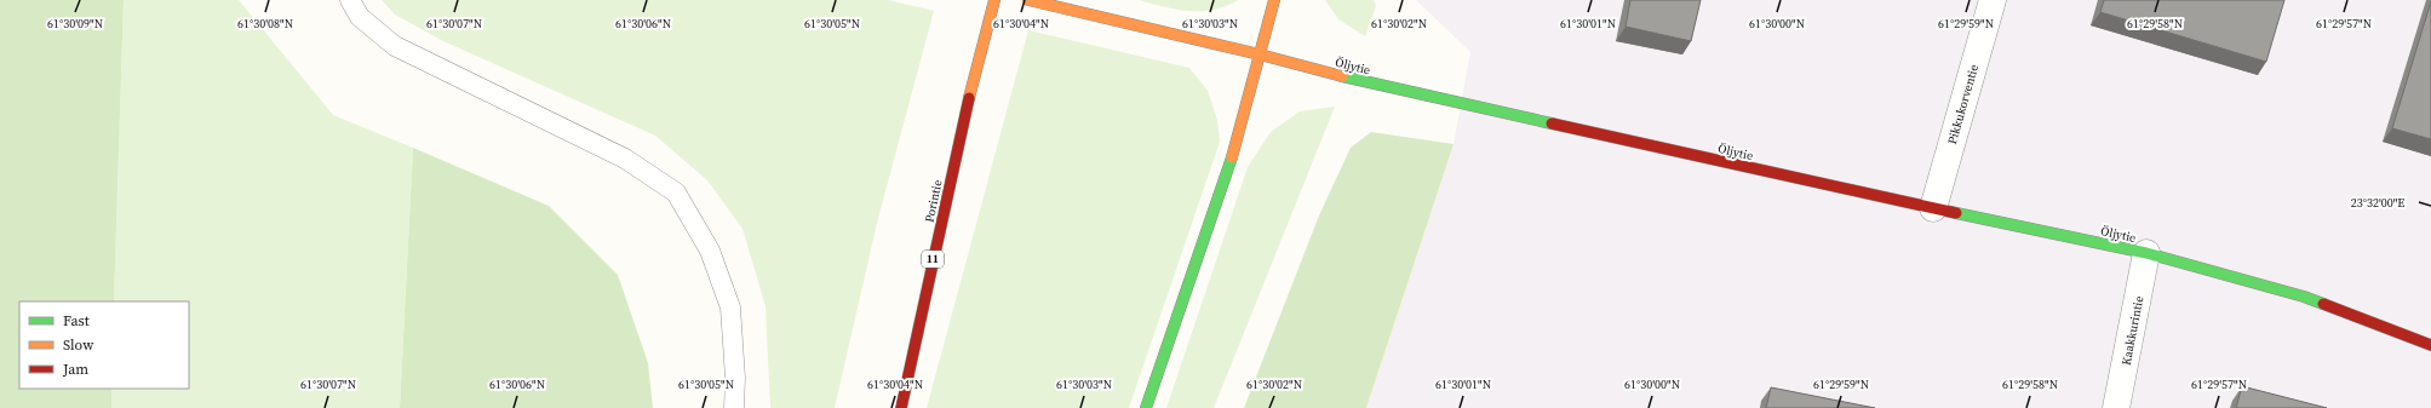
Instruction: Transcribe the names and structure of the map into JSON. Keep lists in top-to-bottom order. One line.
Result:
{"streets":{"main road":["Öljytie","Porintie","11"],"street":["Pikkukorventie","Kaakkurintie"]},"crossings":[["Öljytie","Pikkukorventie"],["Öljytie","Kaakkurintie"]],"legend":["Fast","Slow","Jam"],"coordinates":["61°30'09\"N","61°30'08\"N","61°30'07\"N","61°30'06\"N","61°30'05\"N","61°30'04\"N","61°30'03\"N","61°30'02\"N","61°30'01\"N","61°30'00\"N","61°29'59\"N","61°29'58\"N","61°29'57\"N","23°32'00\"E"]}
